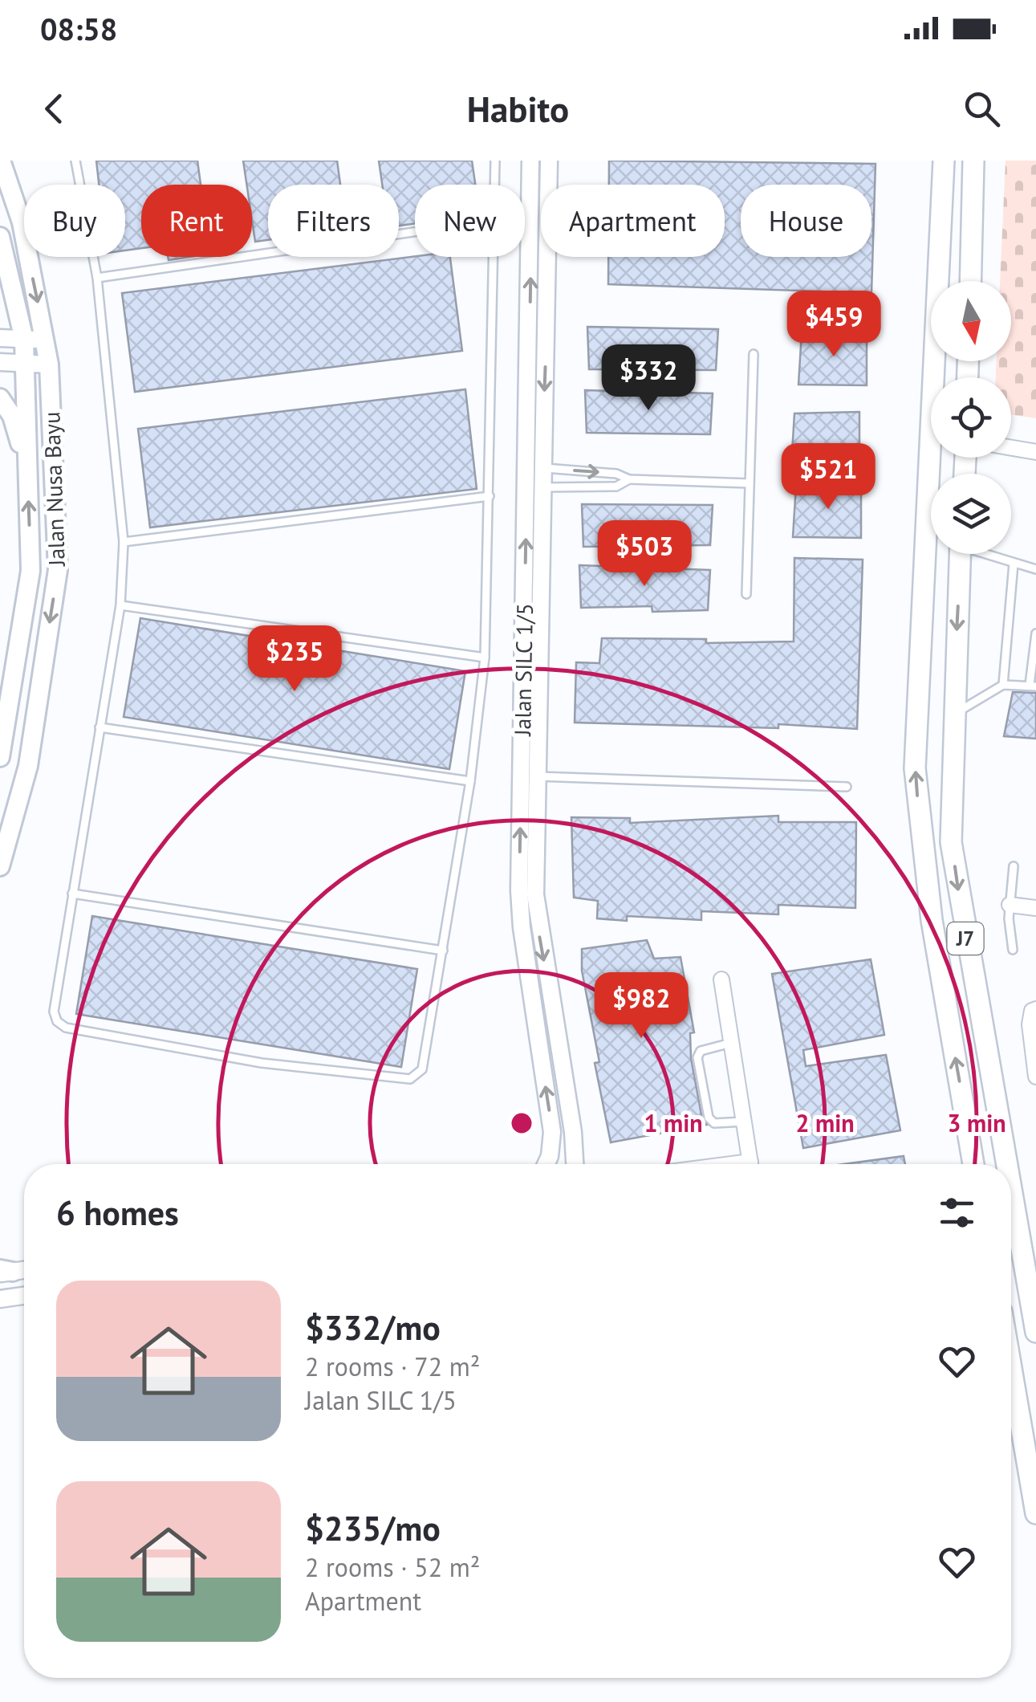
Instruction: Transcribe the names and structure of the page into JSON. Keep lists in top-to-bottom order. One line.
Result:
{"streets":{"main road":["Jalan Nusa Bayu","J7"],"street":["Jalan SILC 1/5"]},"north":"bottom","page":{"status":"08:58","header":"Habito","chip":["Buy","Rent","Filters","New","Apartment","House"],"price":["$459","$332","$521","$503","$235","$982"],"heading":"6 homes","list":[{"name":"$332/mo","note":"2 rooms · 72 m² · Jalan SILC 1/5"},{"name":"$235/mo","note":"2 rooms · 52 m² · Apartment"}]},"rings":["1 min","2 min","3 min"]}
